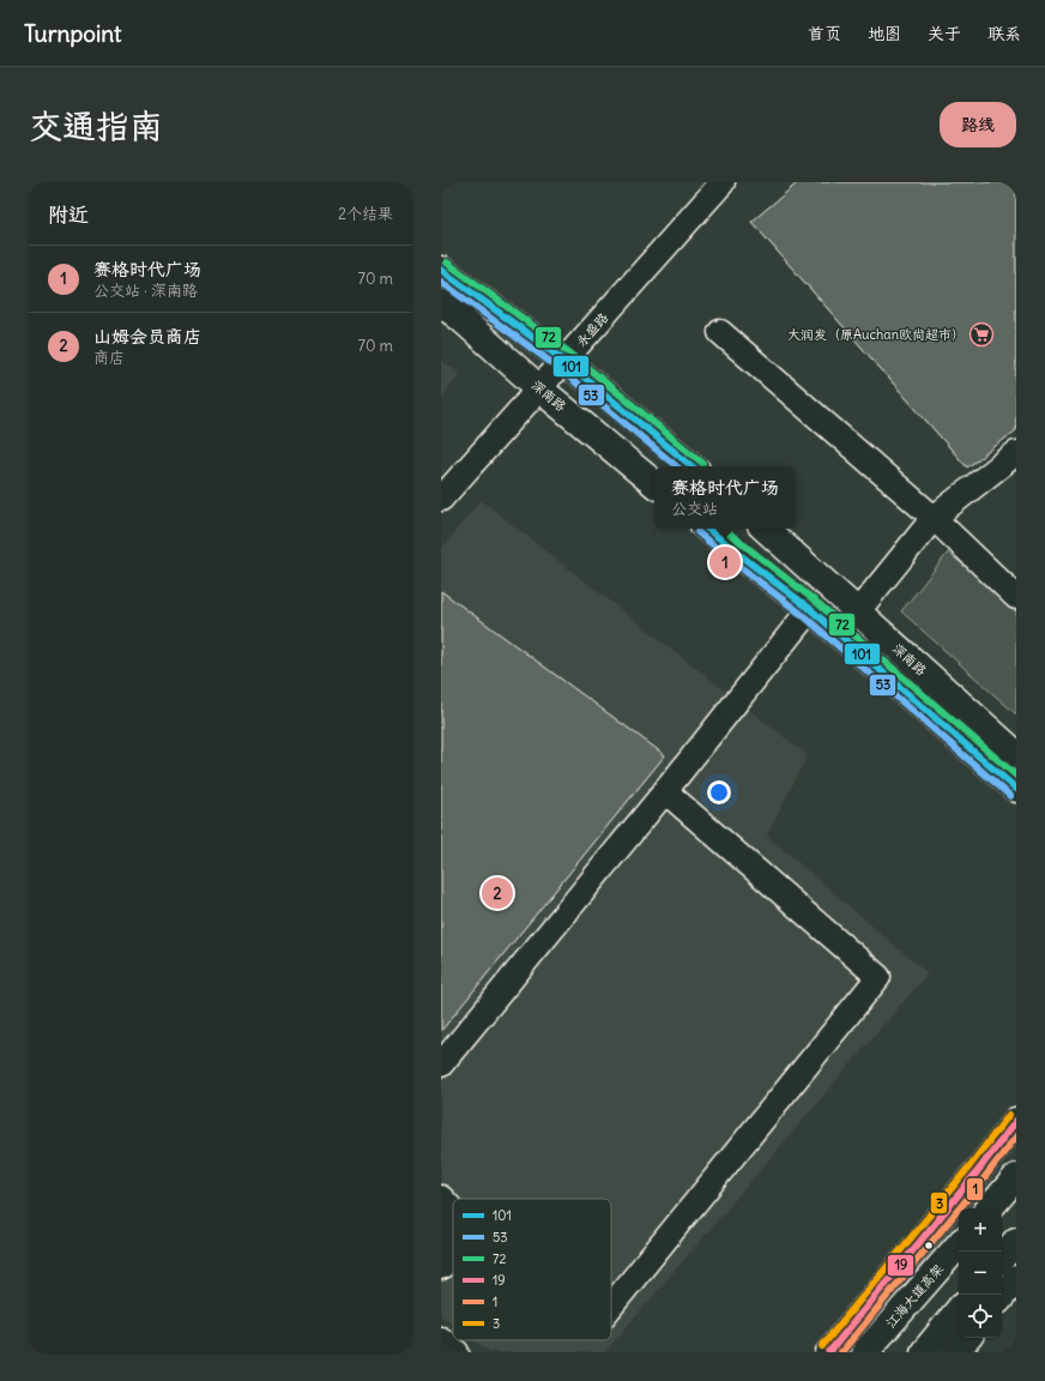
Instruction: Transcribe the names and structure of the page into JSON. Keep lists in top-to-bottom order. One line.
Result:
{"streets":{"main road":["深南路","江海大道高架"],"street":["永盛路"]},"crossings":[["永盛路","深南路"]],"places":{"supermarket":["大润发（原Auchan欧尚超市）"]},"lines":["transit line 72","transit line 101","transit line 53","transit line 3","transit line 19","transit line 1"],"legend":["101","53","72","19","1","3"],"page":{"header":"Turnpoint","nav":["首页","地图","关于","联系"],"buttons":"路线","title":"交通指南","heading":["附近","2个结果"],"list":[{"mark":"1","name":"赛格时代广场","note":"公交站 · 深南路","value":"70 m"},{"mark":"2","name":"山姆会员商店","note":"商店","value":"70 m"}],"popup":["赛格时代广场","公交站"],"pins":["1","2"],"map_buttons":["+","−"]}}
